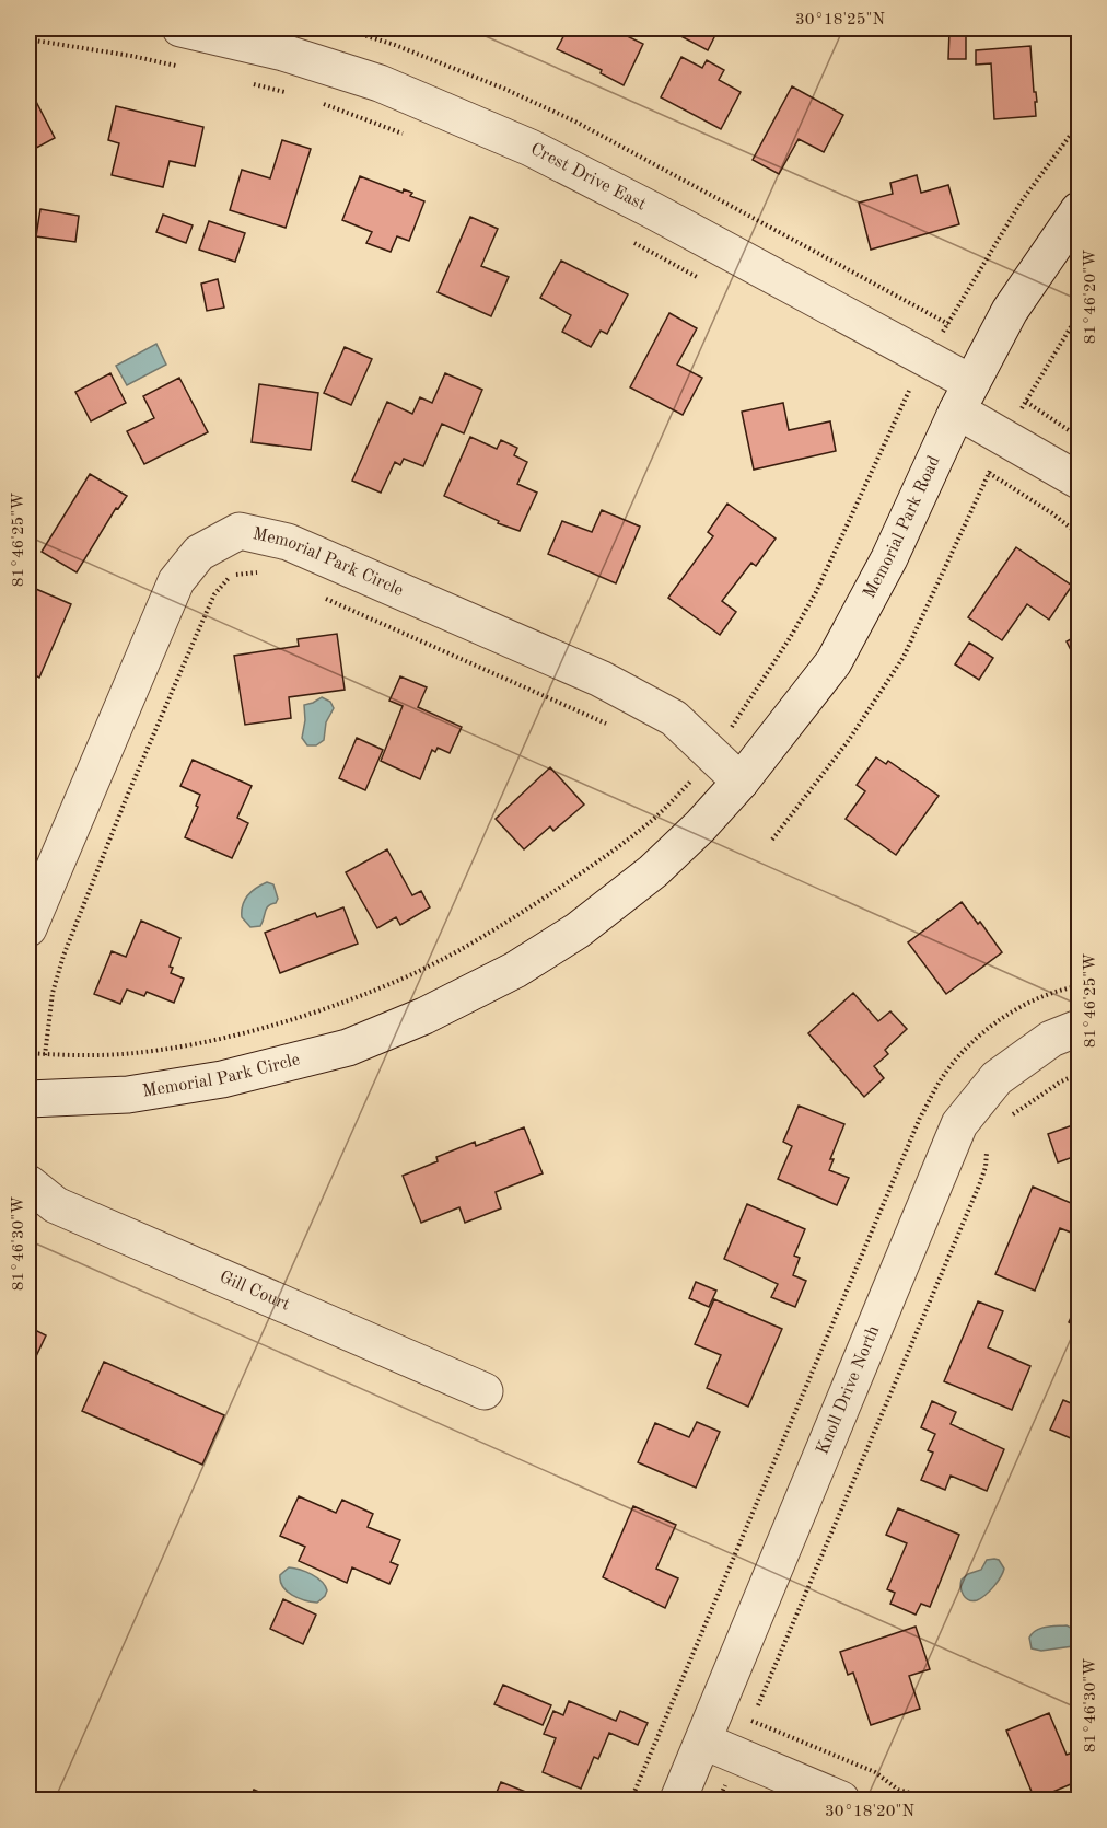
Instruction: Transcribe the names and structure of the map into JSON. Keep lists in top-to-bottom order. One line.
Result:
{"streets":{"street":["Crest Drive East","Memorial Park Road","Memorial Park Circle","Gill Court","Knoll Drive North"]},"crossings":[["Crest Drive East","Memorial Park Road"],["Memorial Park Road","Memorial Park Circle"]],"coordinates":["30°18'25\"N","81°46'20\"W","81°46'25\"W","81°46'30\"W","30°18'20\"N"]}
